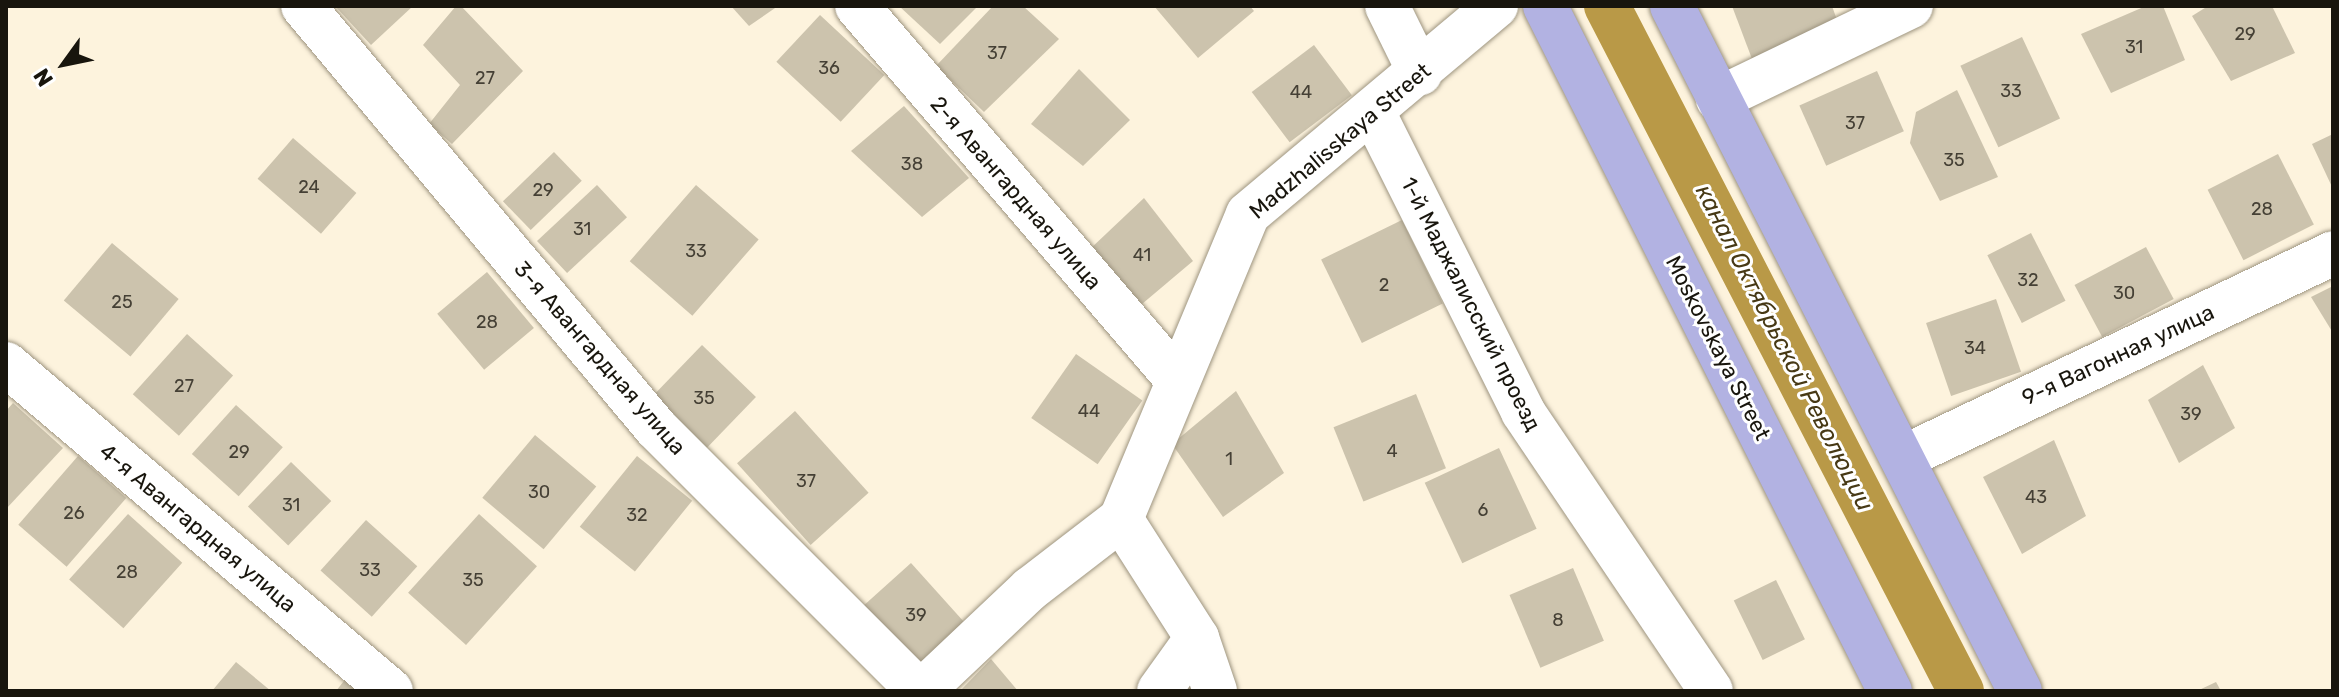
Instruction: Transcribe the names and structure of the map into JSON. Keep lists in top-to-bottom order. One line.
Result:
{"streets":{"main road":["Moskovskaya Street"],"street":["Madzhalisskaya Street","2-я Авангардная улица","1-й Маджалисский проезд","9-я Вагонная улица","3-я Авангардная улица","4-я Авангардная улица"]},"crossings":[["Madzhalisskaya Street","2-я Авангардная улица"],["Madzhalisskaya Street","1-й Маджалисский проезд"]],"water":["канал Октябрьской Революции"],"house_numbers":["29","31","37","36","27","33","44","37","35","38","24","29","28","31","33","41","32","2","30","25","28","34","27","35","44","39","4","29","1","37","30","43","31","6","26","32","33","28","35","39","8"],"north":"bottom left"}
